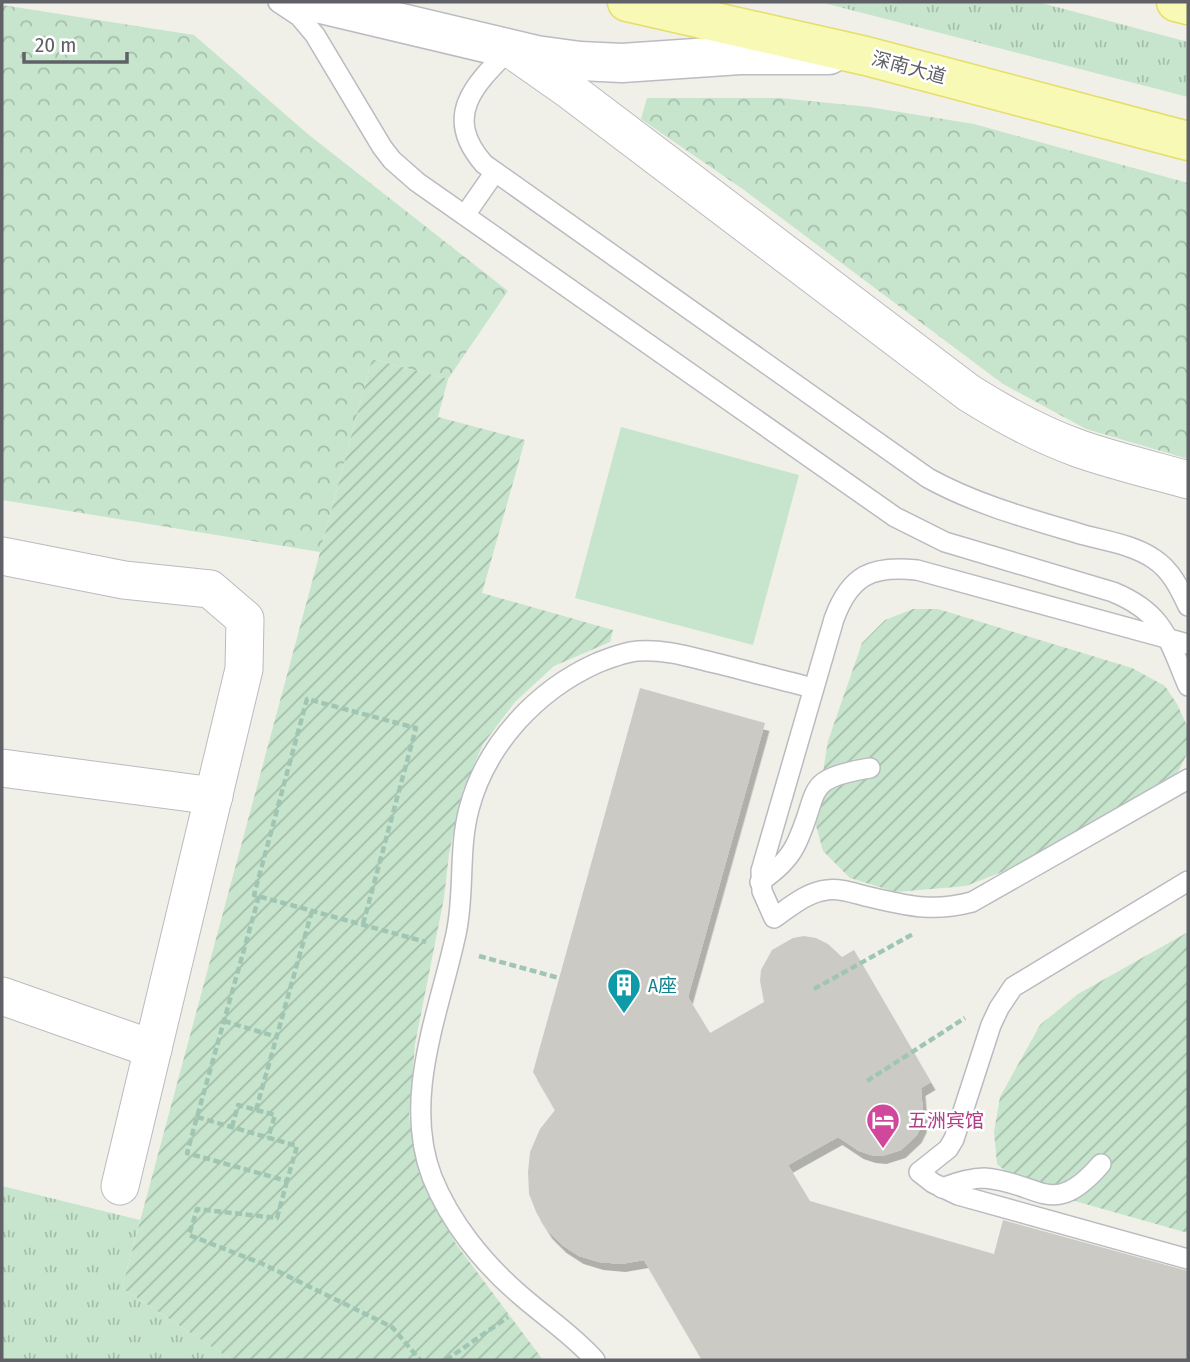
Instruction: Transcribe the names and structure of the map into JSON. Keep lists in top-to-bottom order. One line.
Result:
{"streets":{"main road":["深南大道"]},"places":{"building":["A座"],"hotel":["五洲宾馆"]},"scale_bar":"20 m"}
